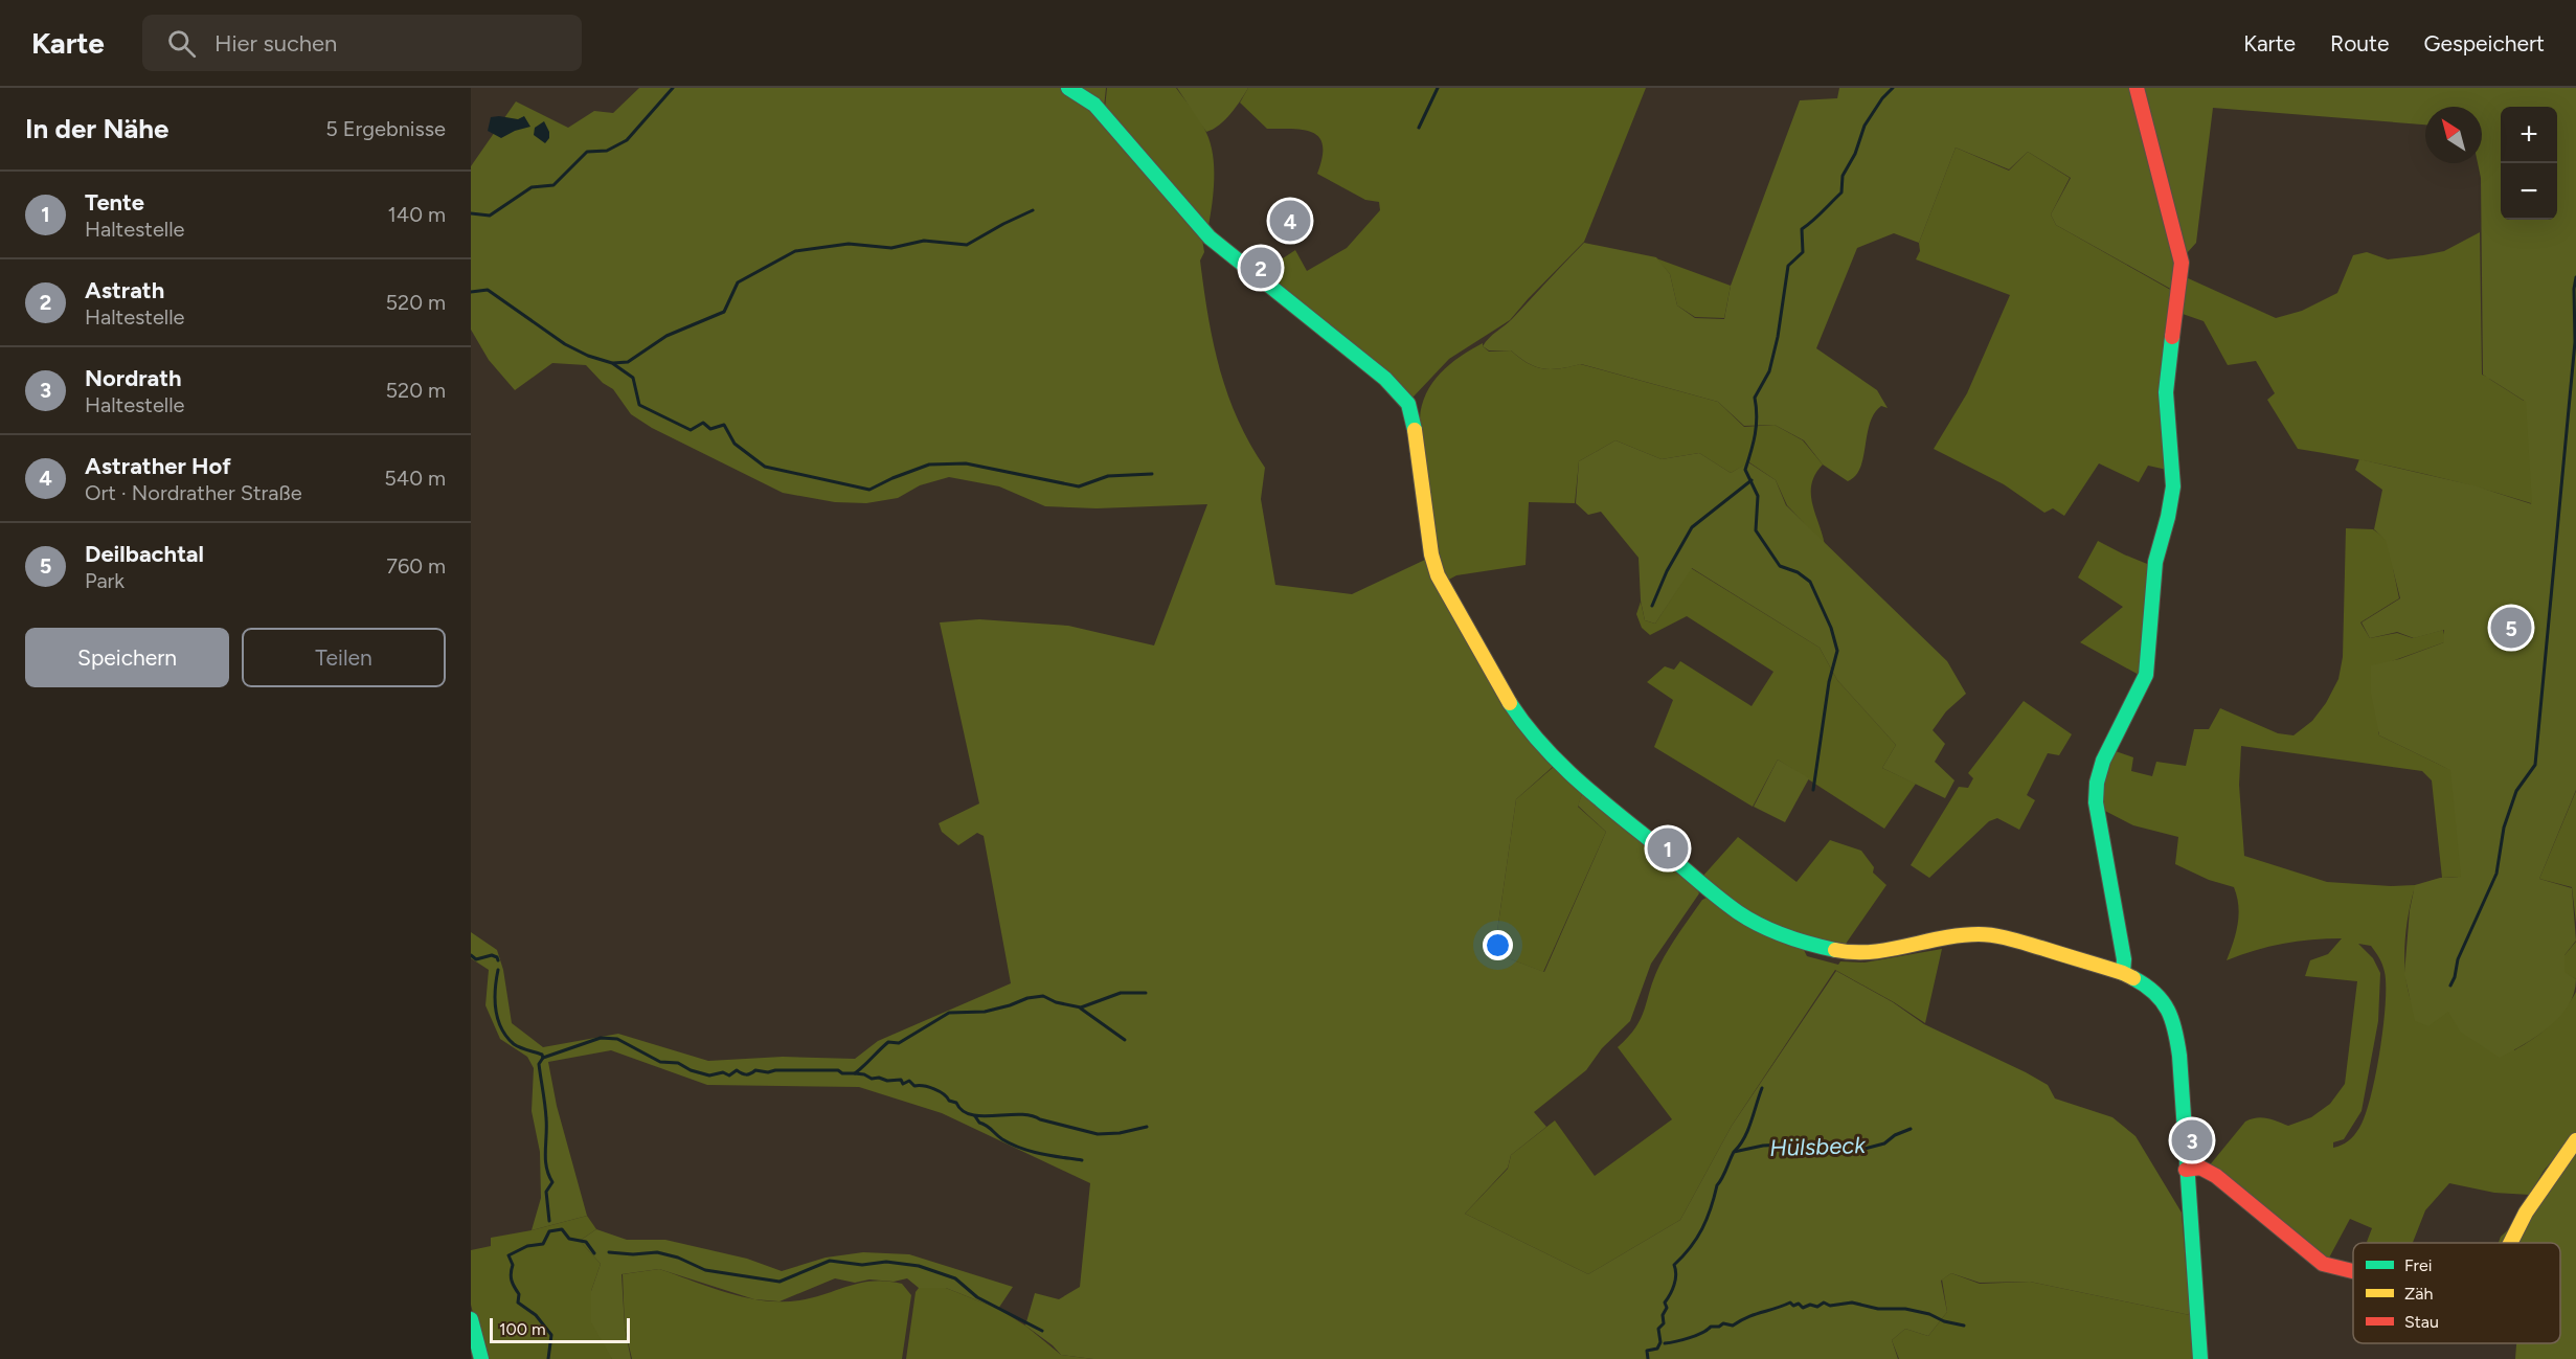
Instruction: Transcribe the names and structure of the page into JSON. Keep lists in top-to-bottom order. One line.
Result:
{"water":["Hülsbeck"],"legend":["Frei","Zäh","Stau"],"scale_bar":"100 m","north":"top left","page":{"header":"Karte","search":"Hier suchen","nav":["Karte","Route","Gespeichert"],"heading":["In der Nähe","5 Ergebnisse"],"map_buttons":["+","−"],"list":[{"mark":"1","name":"Tente","note":"Haltestelle","value":"140 m"},{"mark":"2","name":"Astrath","note":"Haltestelle","value":"520 m"},{"mark":"3","name":"Nordrath","note":"Haltestelle","value":"520 m"},{"mark":"4","name":"Astrather Hof","note":"Ort · Nordrather Straße","value":"540 m"},{"mark":"5","name":"Deilbachtal","note":"Park","value":"760 m"}],"pins":["4","2","5","1","3"],"buttons":["Speichern","Teilen"],"scale":"100 m"}}
